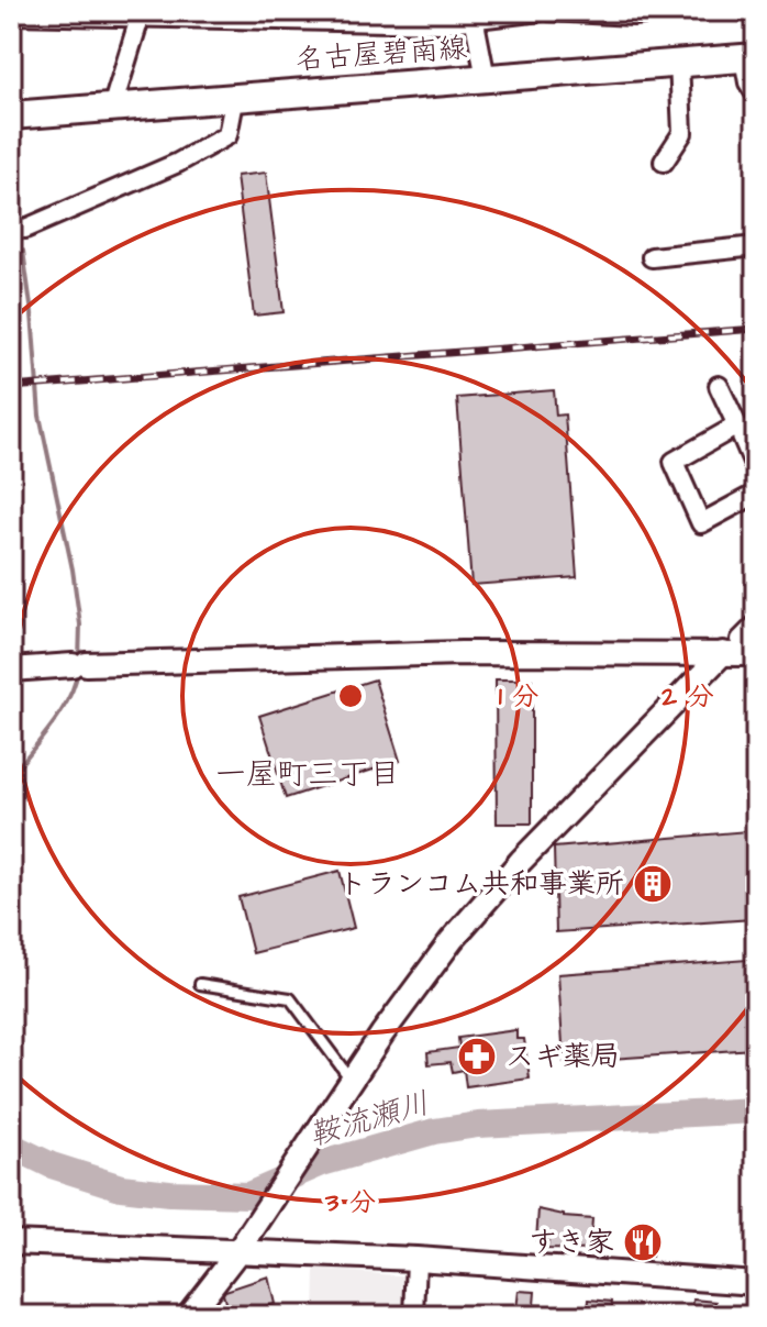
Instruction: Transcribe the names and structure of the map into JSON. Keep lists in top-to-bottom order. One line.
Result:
{"streets":{"main road":["名古屋碧南線"]},"districts":["一屋町三丁目"],"water":["鞍流瀬川"],"places":{"building":["トランコム共和事業所"],"pharmacy":["スギ薬局"],"restaurant":["すき家"]},"rings":["1 分","2 分","3 分"]}
